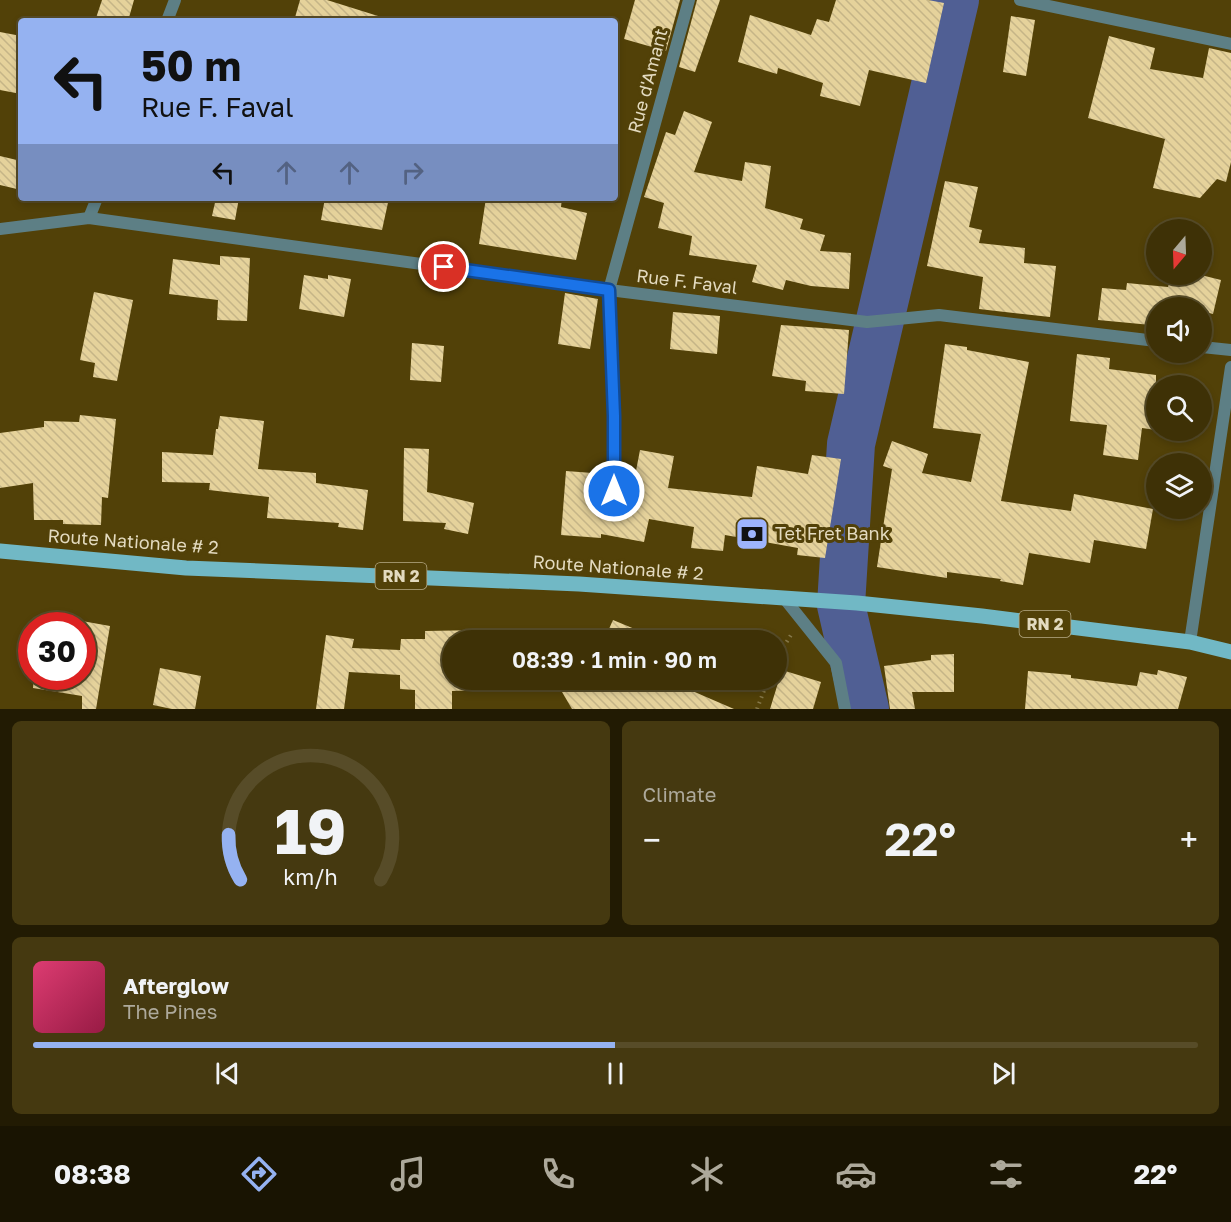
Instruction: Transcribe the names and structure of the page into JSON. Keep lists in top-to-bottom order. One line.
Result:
{"streets":{"main road":["Route Nationale # 2","RN 2"],"street":["Rue d'Amant","Rue F. Faval"]},"crossings":[["Rue d'Amant","Rue F. Faval"]],"places":{"bank":["Tet Fret Bank"]},"north":"bottom","page":{"turn":["50 m","Rue F. Faval"],"limit":"30","trip":"08:39 · 1 min · 90 m","tile":"Climate","heat":["−","22°","+"],"song":["Afterglow","The Pines"],"tabs":["08:38","22°"],"gauge":["19","km/h"]}}
